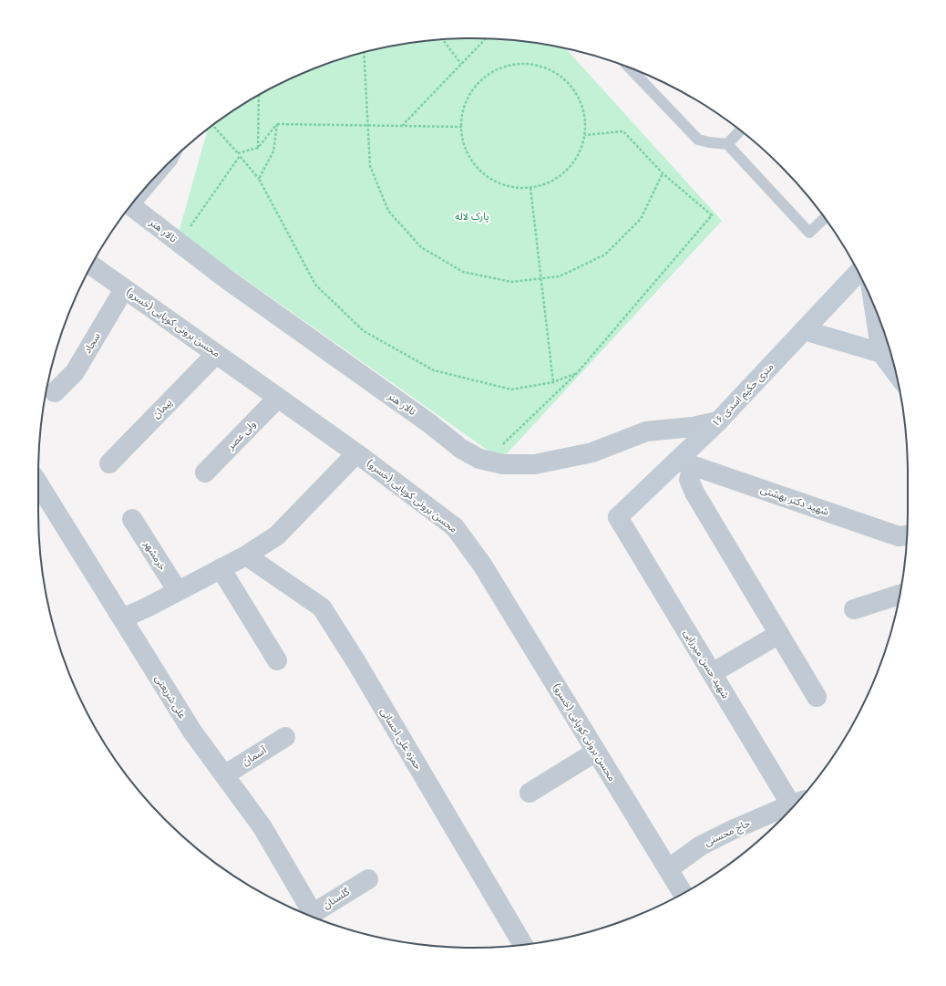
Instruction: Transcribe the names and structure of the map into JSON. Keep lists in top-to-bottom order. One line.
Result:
{"streets":{"street":["تالار هنر","محسن برونی کوپایی (خسرو)","سجاد","۱۶ متری حکیم اسدی","پیمان","ولی عصر","شهید دکتر بهشتی","خرمشهر","شهید حسن میرزایی","علی شریعتی","حمزه علی احسانی","آسمان","حاج محسنی","گلستان"]},"crossings":[["تالار هنر","۱۶ متری حکیم اسدی"],["محسن برونی کوپایی (خسرو)","سجاد"],["محسن برونی کوپایی (خسرو)","پیمان"],["محسن برونی کوپایی (خسرو)","ولی عصر"],["محسن برونی کوپایی (خسرو)","حاج محسنی"],["۱۶ متری حکیم اسدی","شهید دکتر بهشتی"],["۱۶ متری حکیم اسدی","شهید حسن میرزایی"],["علی شریعتی","آسمان"],["علی شریعتی","گلستان"]],"parks":["پارک لاله"]}
